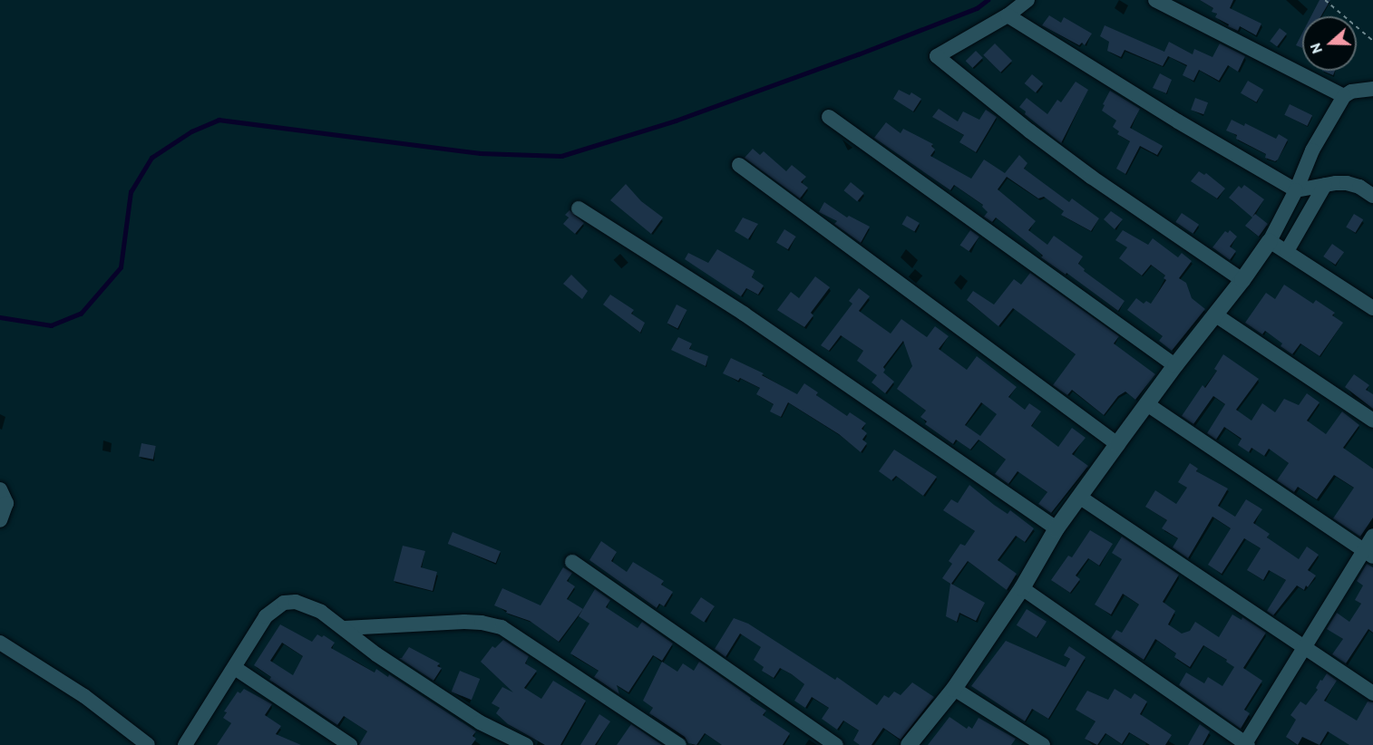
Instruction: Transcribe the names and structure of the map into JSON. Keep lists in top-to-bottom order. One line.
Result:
{"north":"left"}
